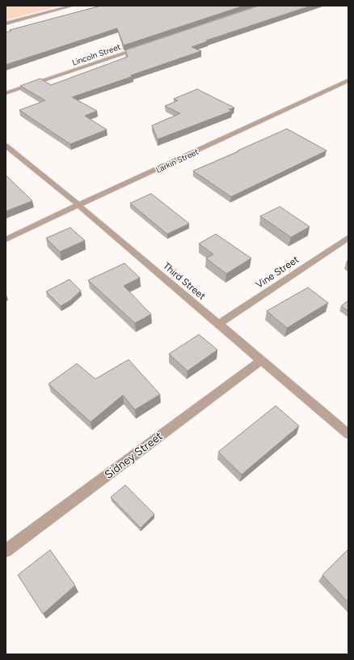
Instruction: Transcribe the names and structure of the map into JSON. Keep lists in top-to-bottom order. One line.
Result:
{"streets":{"street":["Lincoln Street","Larkin Street","Vine Street","Third Street","Sidney Street"]},"crossings":[["Larkin Street","Third Street"],["Vine Street","Third Street"],["Third Street","Sidney Street"]]}
